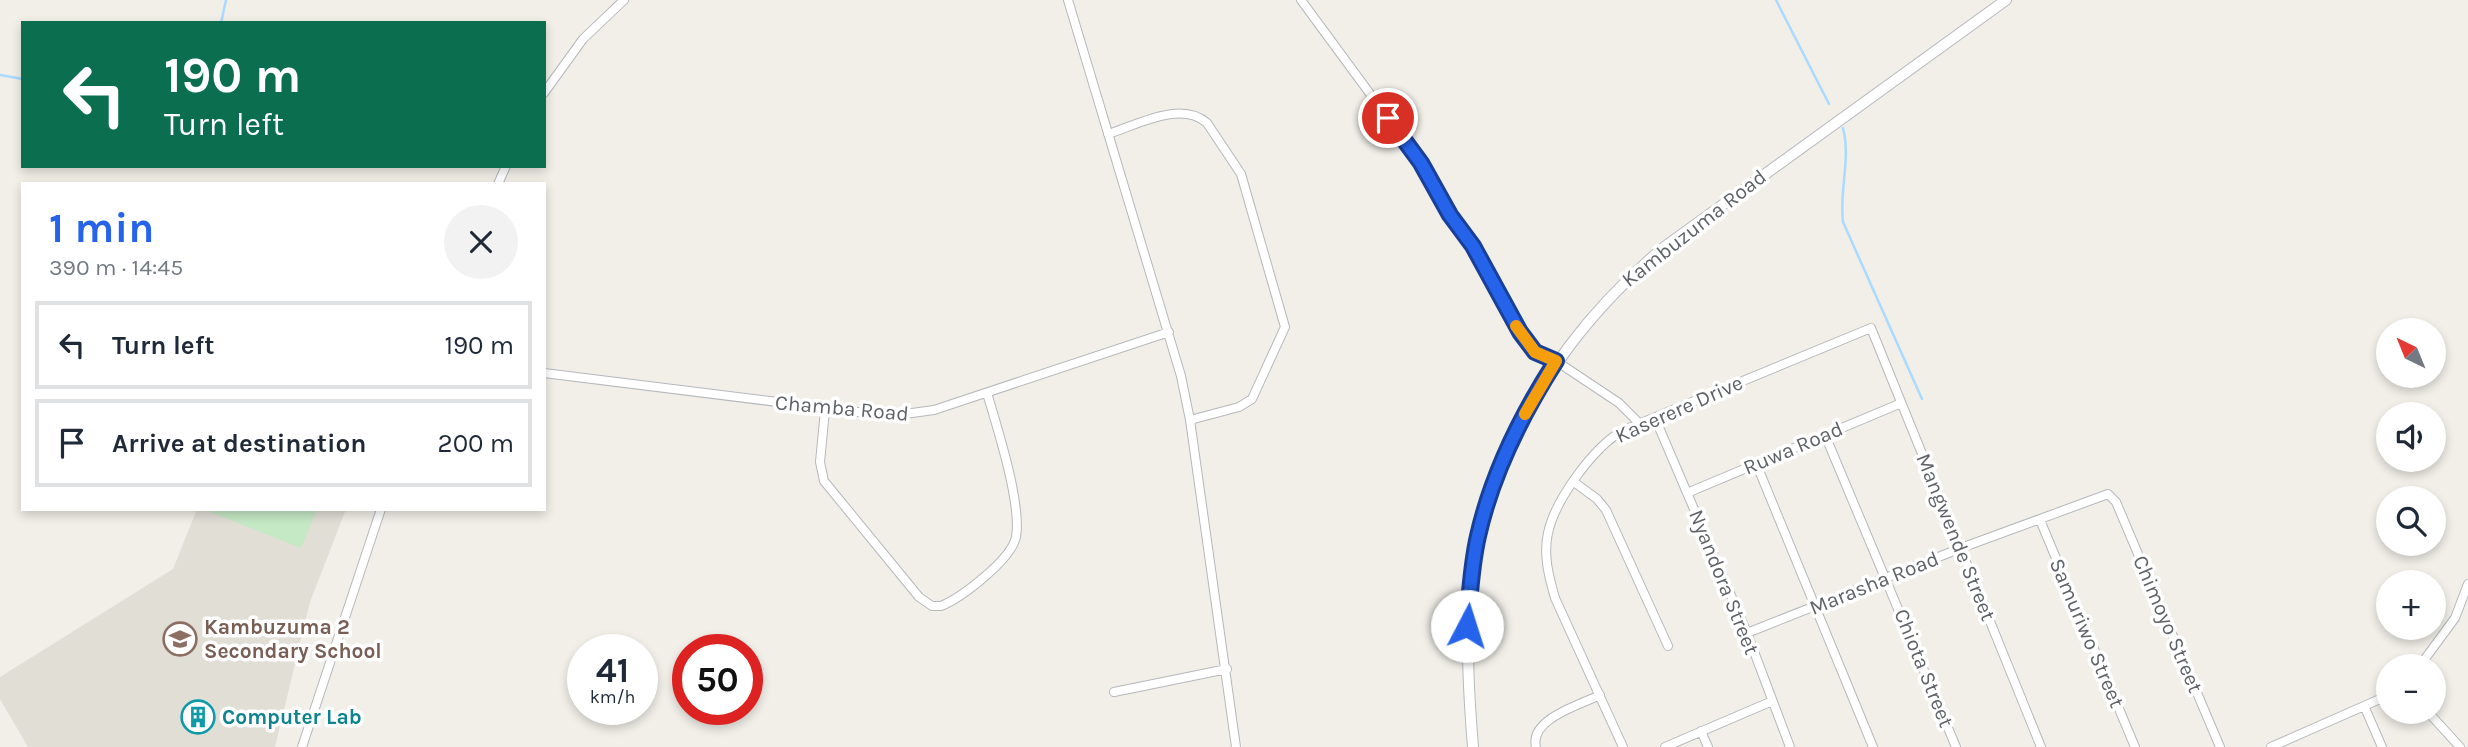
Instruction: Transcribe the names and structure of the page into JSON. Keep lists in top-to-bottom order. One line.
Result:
{"streets":{"main road":["Kambuzuma Road"],"street":["Chamba Road","Kaserere Drive","Ruwa Road","Mangwende Street","Nyandora Street","Marasha Road","Chimoyo Street","Samuriwo Street","Chiota Street"]},"crossings":[["Kaserere Drive","Mangwende Street"],["Kaserere Drive","Nyandora Street"],["Ruwa Road","Mangwende Street"],["Ruwa Road","Nyandora Street"],["Ruwa Road","Chiota Street"],["Mangwende Street","Marasha Road"],["Nyandora Street","Marasha Road"],["Marasha Road","Chimoyo Street"],["Marasha Road","Samuriwo Street"],["Marasha Road","Chiota Street"]],"places":{"school or university":["Kambuzuma 2 Secondary School"],"building":["Computer Lab"]},"north":"top left","page":{"turn":["190 m","Turn left"],"heading":["1 min","390 m · 14:45"],"list":[{"name":"Turn left","value":"190 m"},{"name":"Arrive at destination","value":"200 m"}],"map_buttons":["+","−"],"speed":"41 km/h","limit":"50"}}
